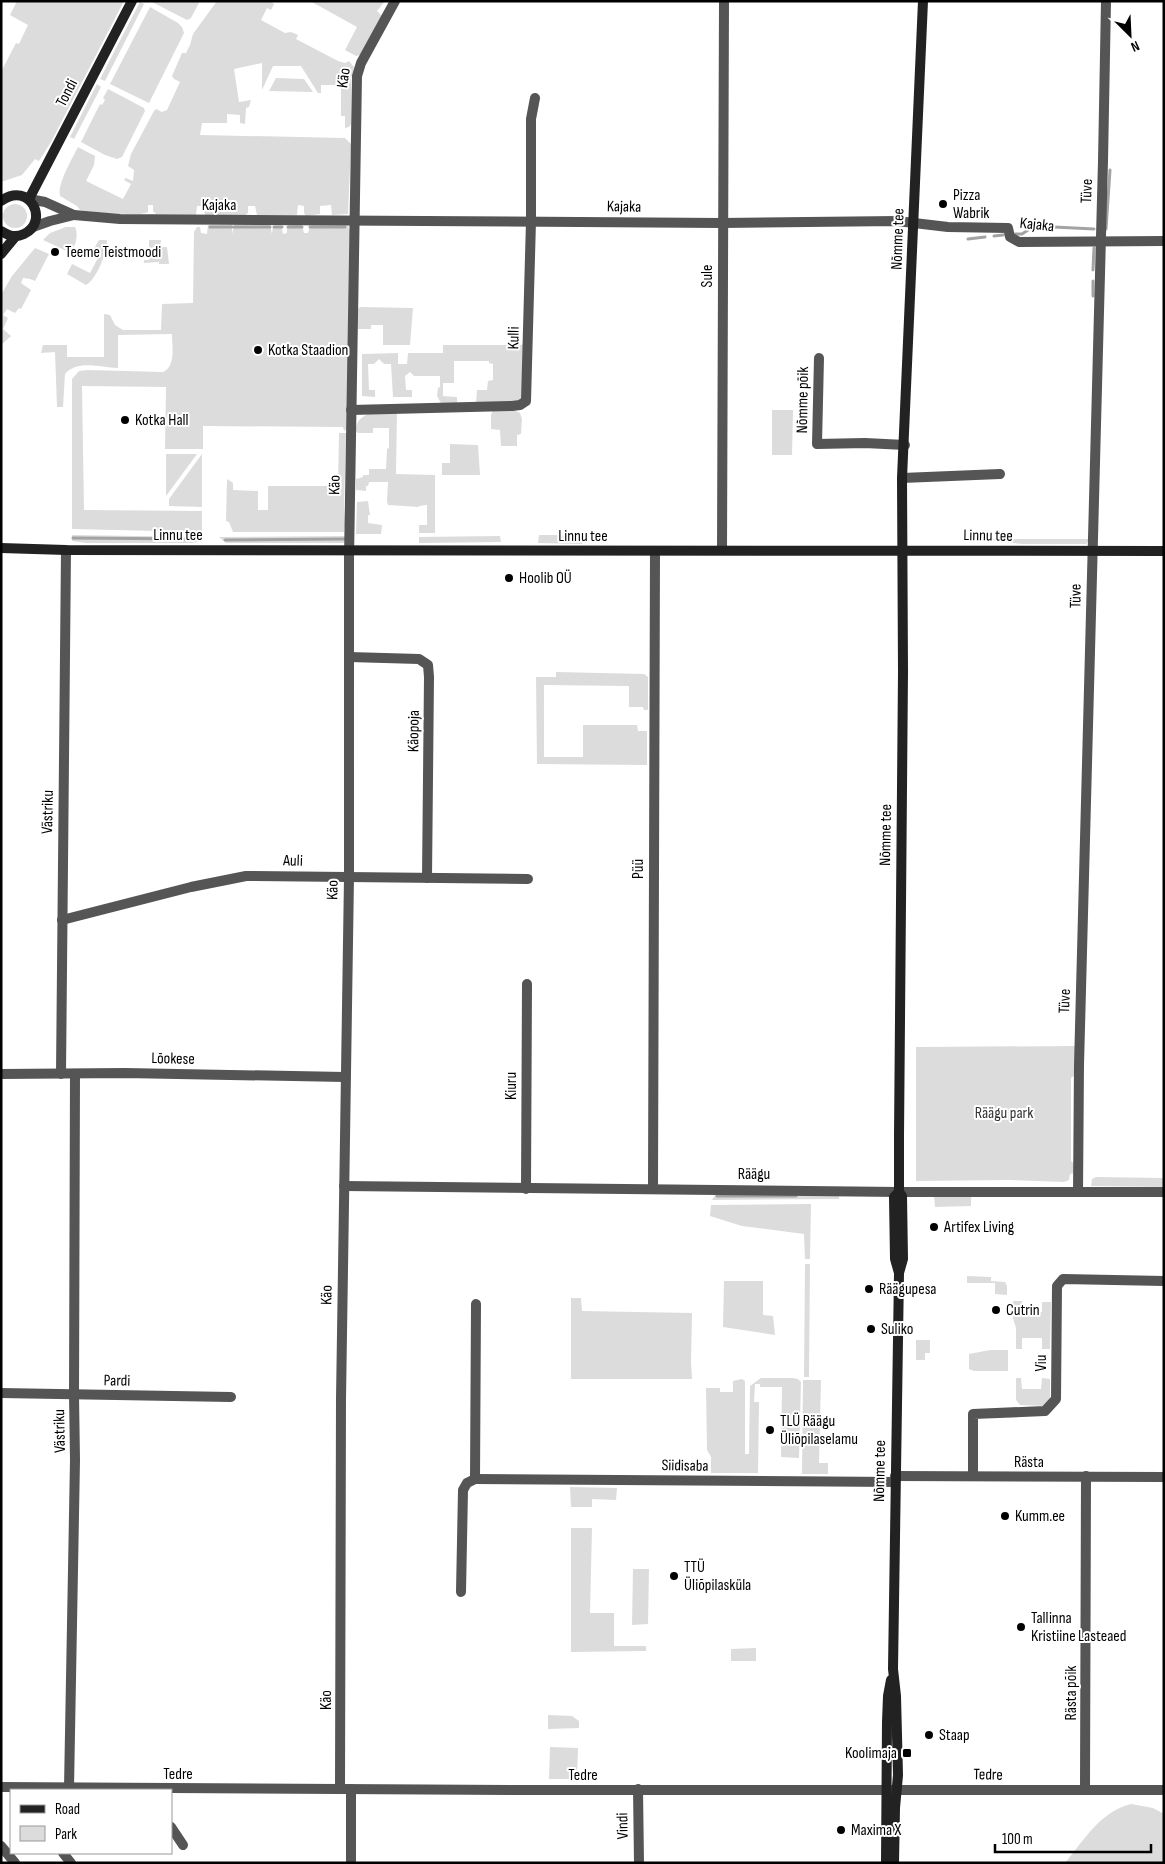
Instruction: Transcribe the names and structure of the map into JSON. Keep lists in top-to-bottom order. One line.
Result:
{"streets":{"street":["Käo","Tondi","Tüve","Kajaka","Nõmme tee","Sule","Kulli","Nõmme põik","Linnu tee","Käopoja","Västriku","Auli","Püü","Lõokese","Kiuru","Räägu","Viu","Pardi","Rästa","Siidisaba","Rästa põik","Tedre","Vindi"]},"crossings":[["Käo","Kajaka"],["Käo","Kulli"],["Käo","Linnu tee"],["Käo","Käopoja"],["Käo","Auli"],["Käo","Lõokese"],["Käo","Räägu"],["Käo","Tedre"],["Tondi","Kajaka"],["Tüve","Kajaka"],["Tüve","Linnu tee"],["Tüve","Räägu"],["Kajaka","Nõmme tee"],["Kajaka","Sule"],["Kajaka","Kulli"],["Nõmme tee","Nõmme põik"],["Nõmme tee","Linnu tee"],["Nõmme tee","Räägu"],["Nõmme tee","Rästa"],["Nõmme tee","Siidisaba"],["Nõmme tee","Tedre"],["Sule","Linnu tee"],["Linnu tee","Västriku"],["Linnu tee","Püü"],["Käopoja","Auli"],["Västriku","Auli"],["Västriku","Lõokese"],["Västriku","Pardi"],["Västriku","Tedre"],["Püü","Räägu"],["Kiuru","Räägu"],["Viu","Rästa"],["Rästa","Siidisaba"],["Rästa","Rästa põik"],["Rästa põik","Tedre"],["Tedre","Vindi"]],"parks":["Räägu park"],"places":{"other":["Pizza Wabrik","Teeme Teistmoodi","Kotka Staadion","Kotka Hall","Hoolib OÜ","Artifex Living","Räägupesa","Cutrin","Suliko","TLÜ Räägu Üliõpilaselamu","Kumm.ee","TTÜ Üliõpilasküla","Tallinna Kristiine Lasteaed","Staap","Maxima X"],"transit":["Koolimaja"]},"legend":["Road","Park"],"scale_bar":"100 m","north":"bottom right"}
